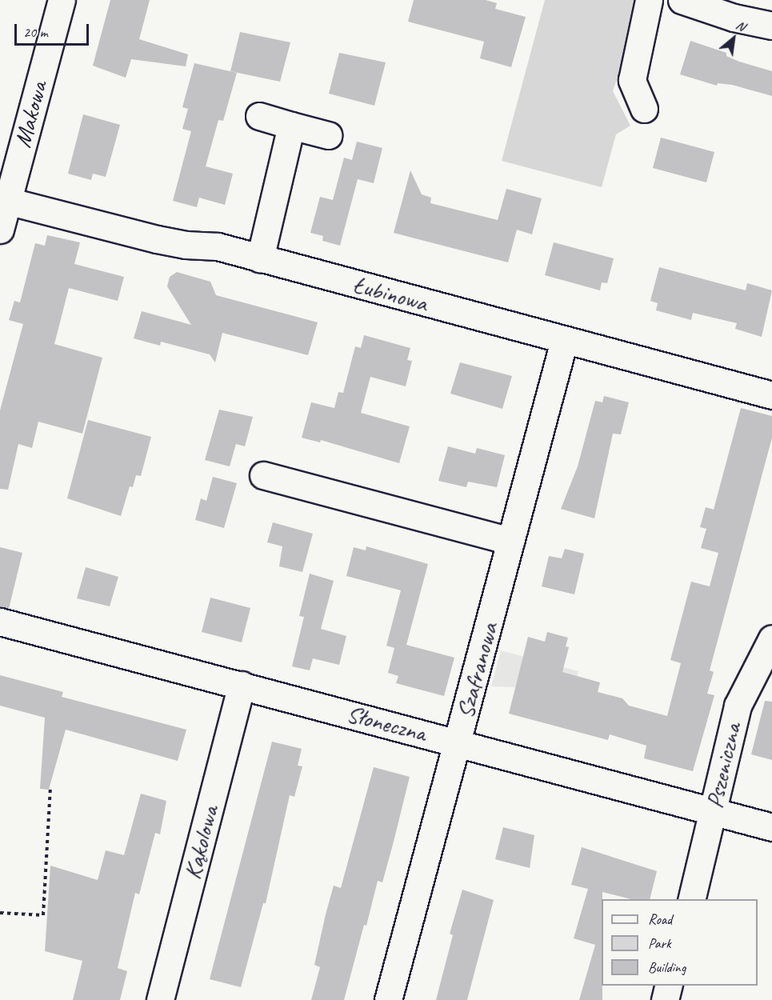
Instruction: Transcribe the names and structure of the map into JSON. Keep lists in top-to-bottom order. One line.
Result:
{"streets":{"street":["Makowa","Łubinowa","Szafranowa","Słoneczna","Pszeniczna","Kąkolowa"]},"crossings":[["Makowa","Łubinowa"],["Łubinowa","Szafranowa"],["Szafranowa","Słoneczna"],["Słoneczna","Pszeniczna"],["Słoneczna","Kąkolowa"]],"legend":["Road","Park","Building"],"scale_bar":"20 m","north":"top right"}
